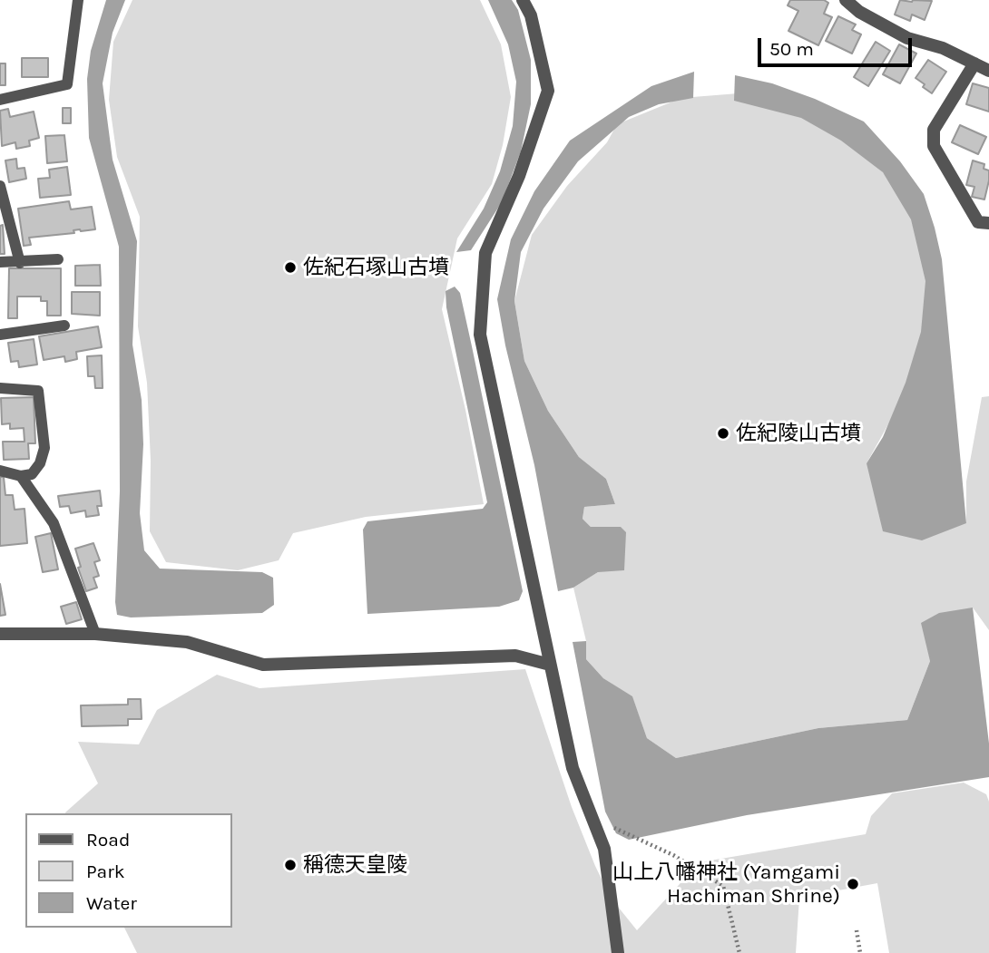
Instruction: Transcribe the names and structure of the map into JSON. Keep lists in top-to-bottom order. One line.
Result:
{"places":["佐紀石塚山古墳","佐紀陵山古墳","稱德天皇陵","山上八幡神社 (Yamgami Hachiman Shrine)"],"legend":["Road","Park","Water"],"scale_bar":"50 m"}
